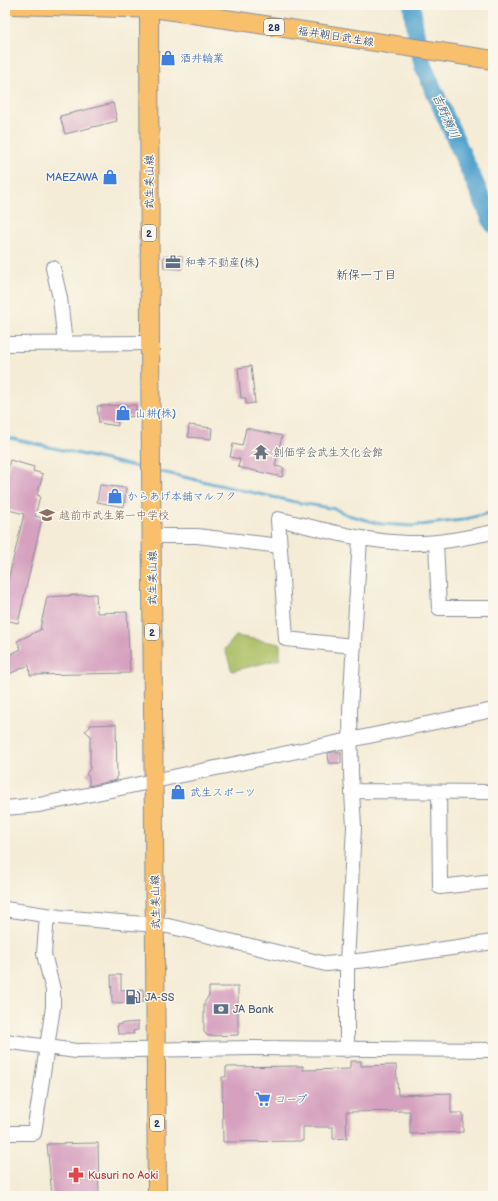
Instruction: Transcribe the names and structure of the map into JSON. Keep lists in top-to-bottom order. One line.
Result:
{"streets":{"main road":["28","福井朝日武生線","武生美山線","2"]},"crossings":[["福井朝日武生線","武生美山線"]],"districts":["新保一丁目"],"water":["吉野瀬川"],"places":{"shop":["酒井輪業","MAEZAWA","山耕(株)","からあげ本舗マルフク","武生スポーツ"],"office":["和幸不動産(株)"],"temple":["創価学会武生文化会館"],"school or university":["越前市武生第一中学校"],"fuel station":["JA-SS"],"bank":["JA Bank"],"supermarket":["コープ"],"pharmacy":["Kusuri no Aoki"]}}
